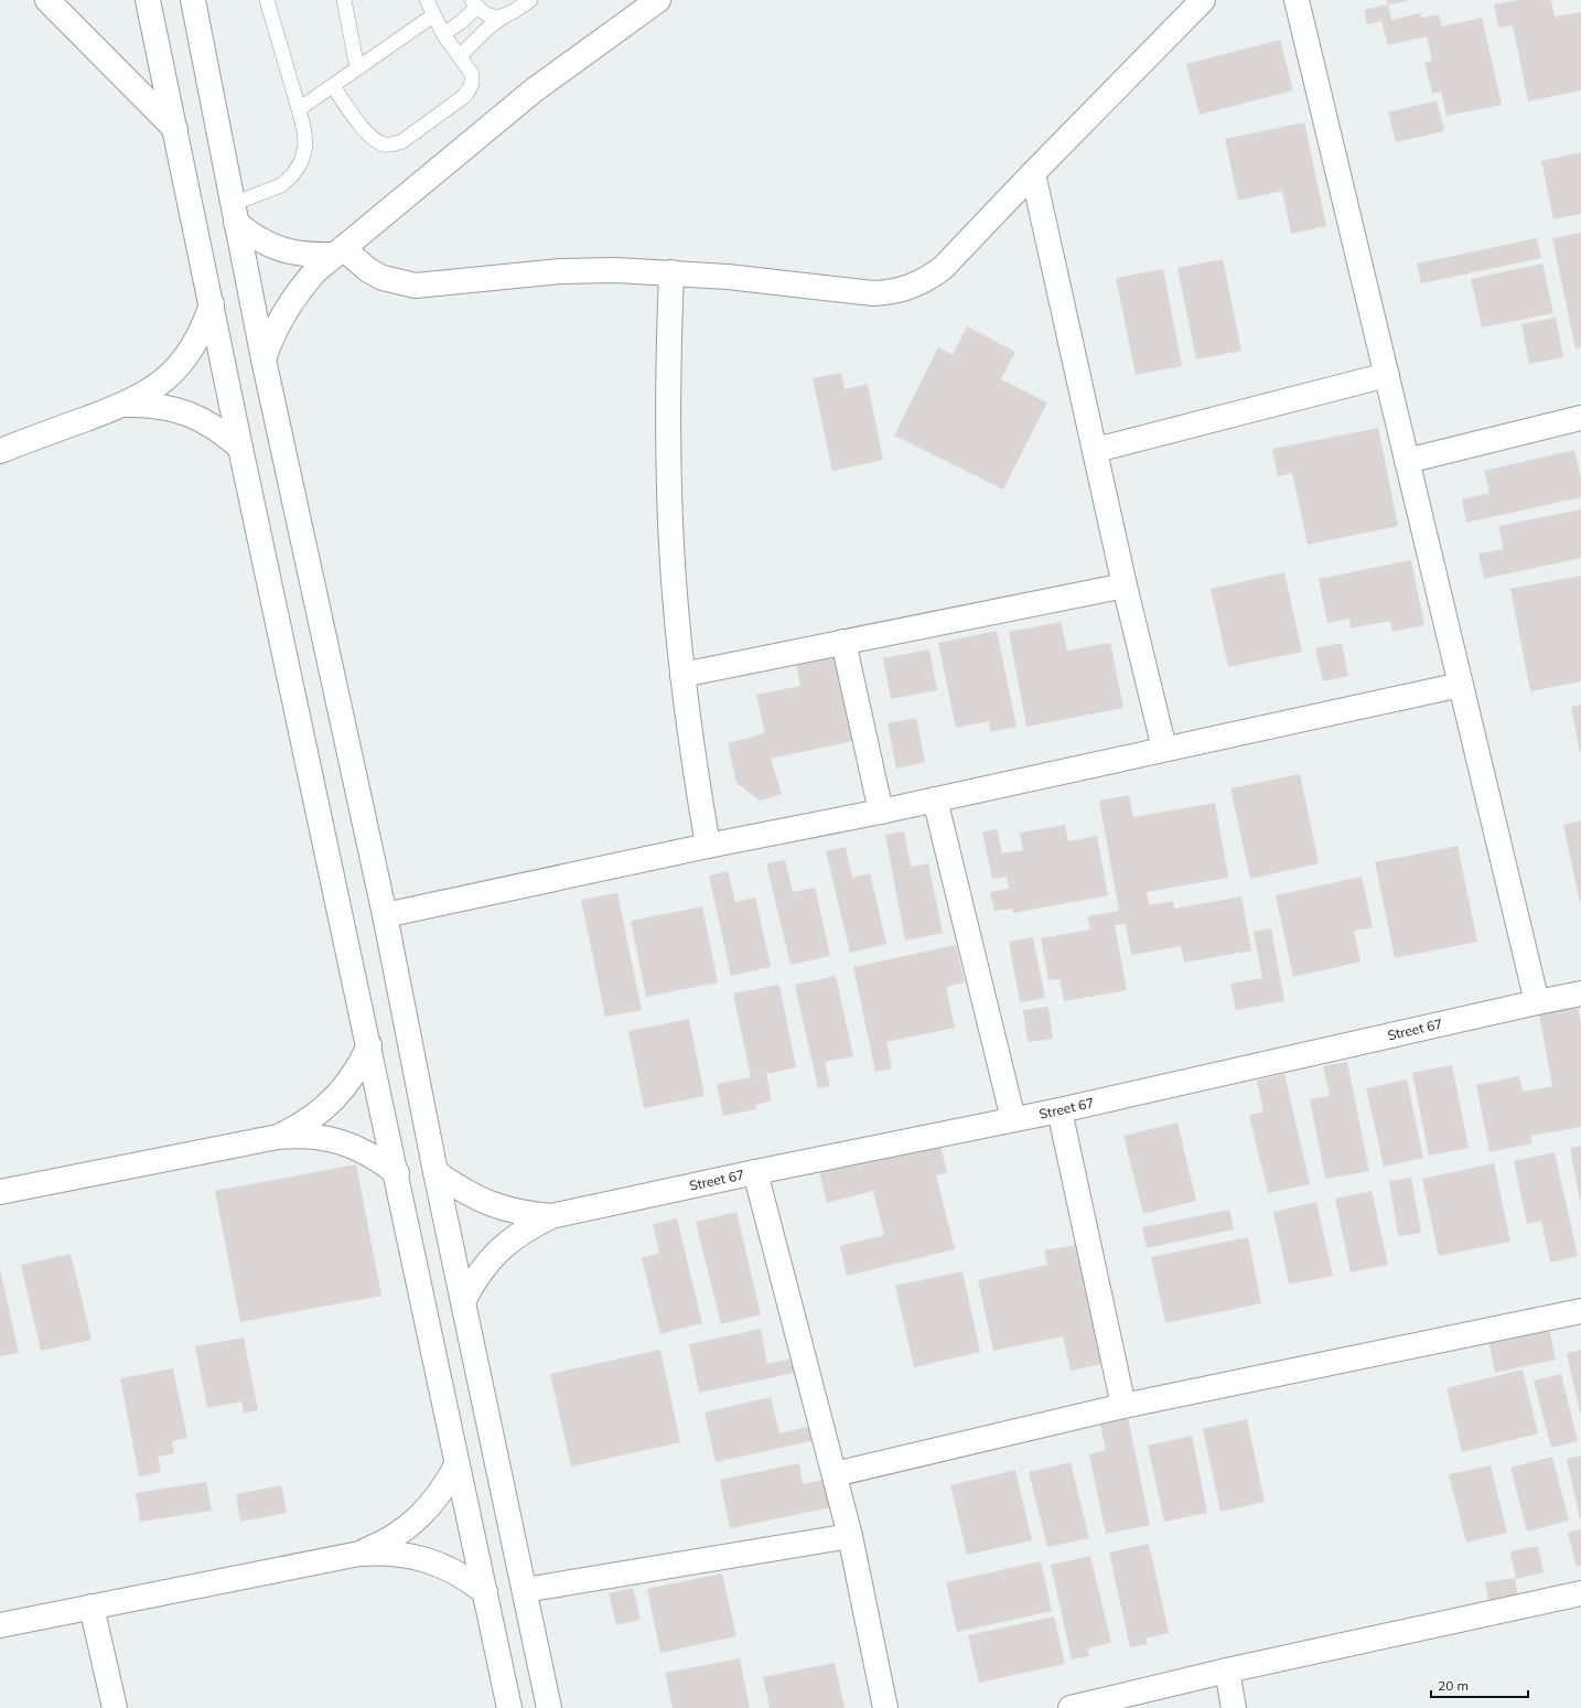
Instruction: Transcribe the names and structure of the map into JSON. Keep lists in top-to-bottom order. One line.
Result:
{"streets":{"street":["Street 67"]},"scale_bar":"20 m"}
